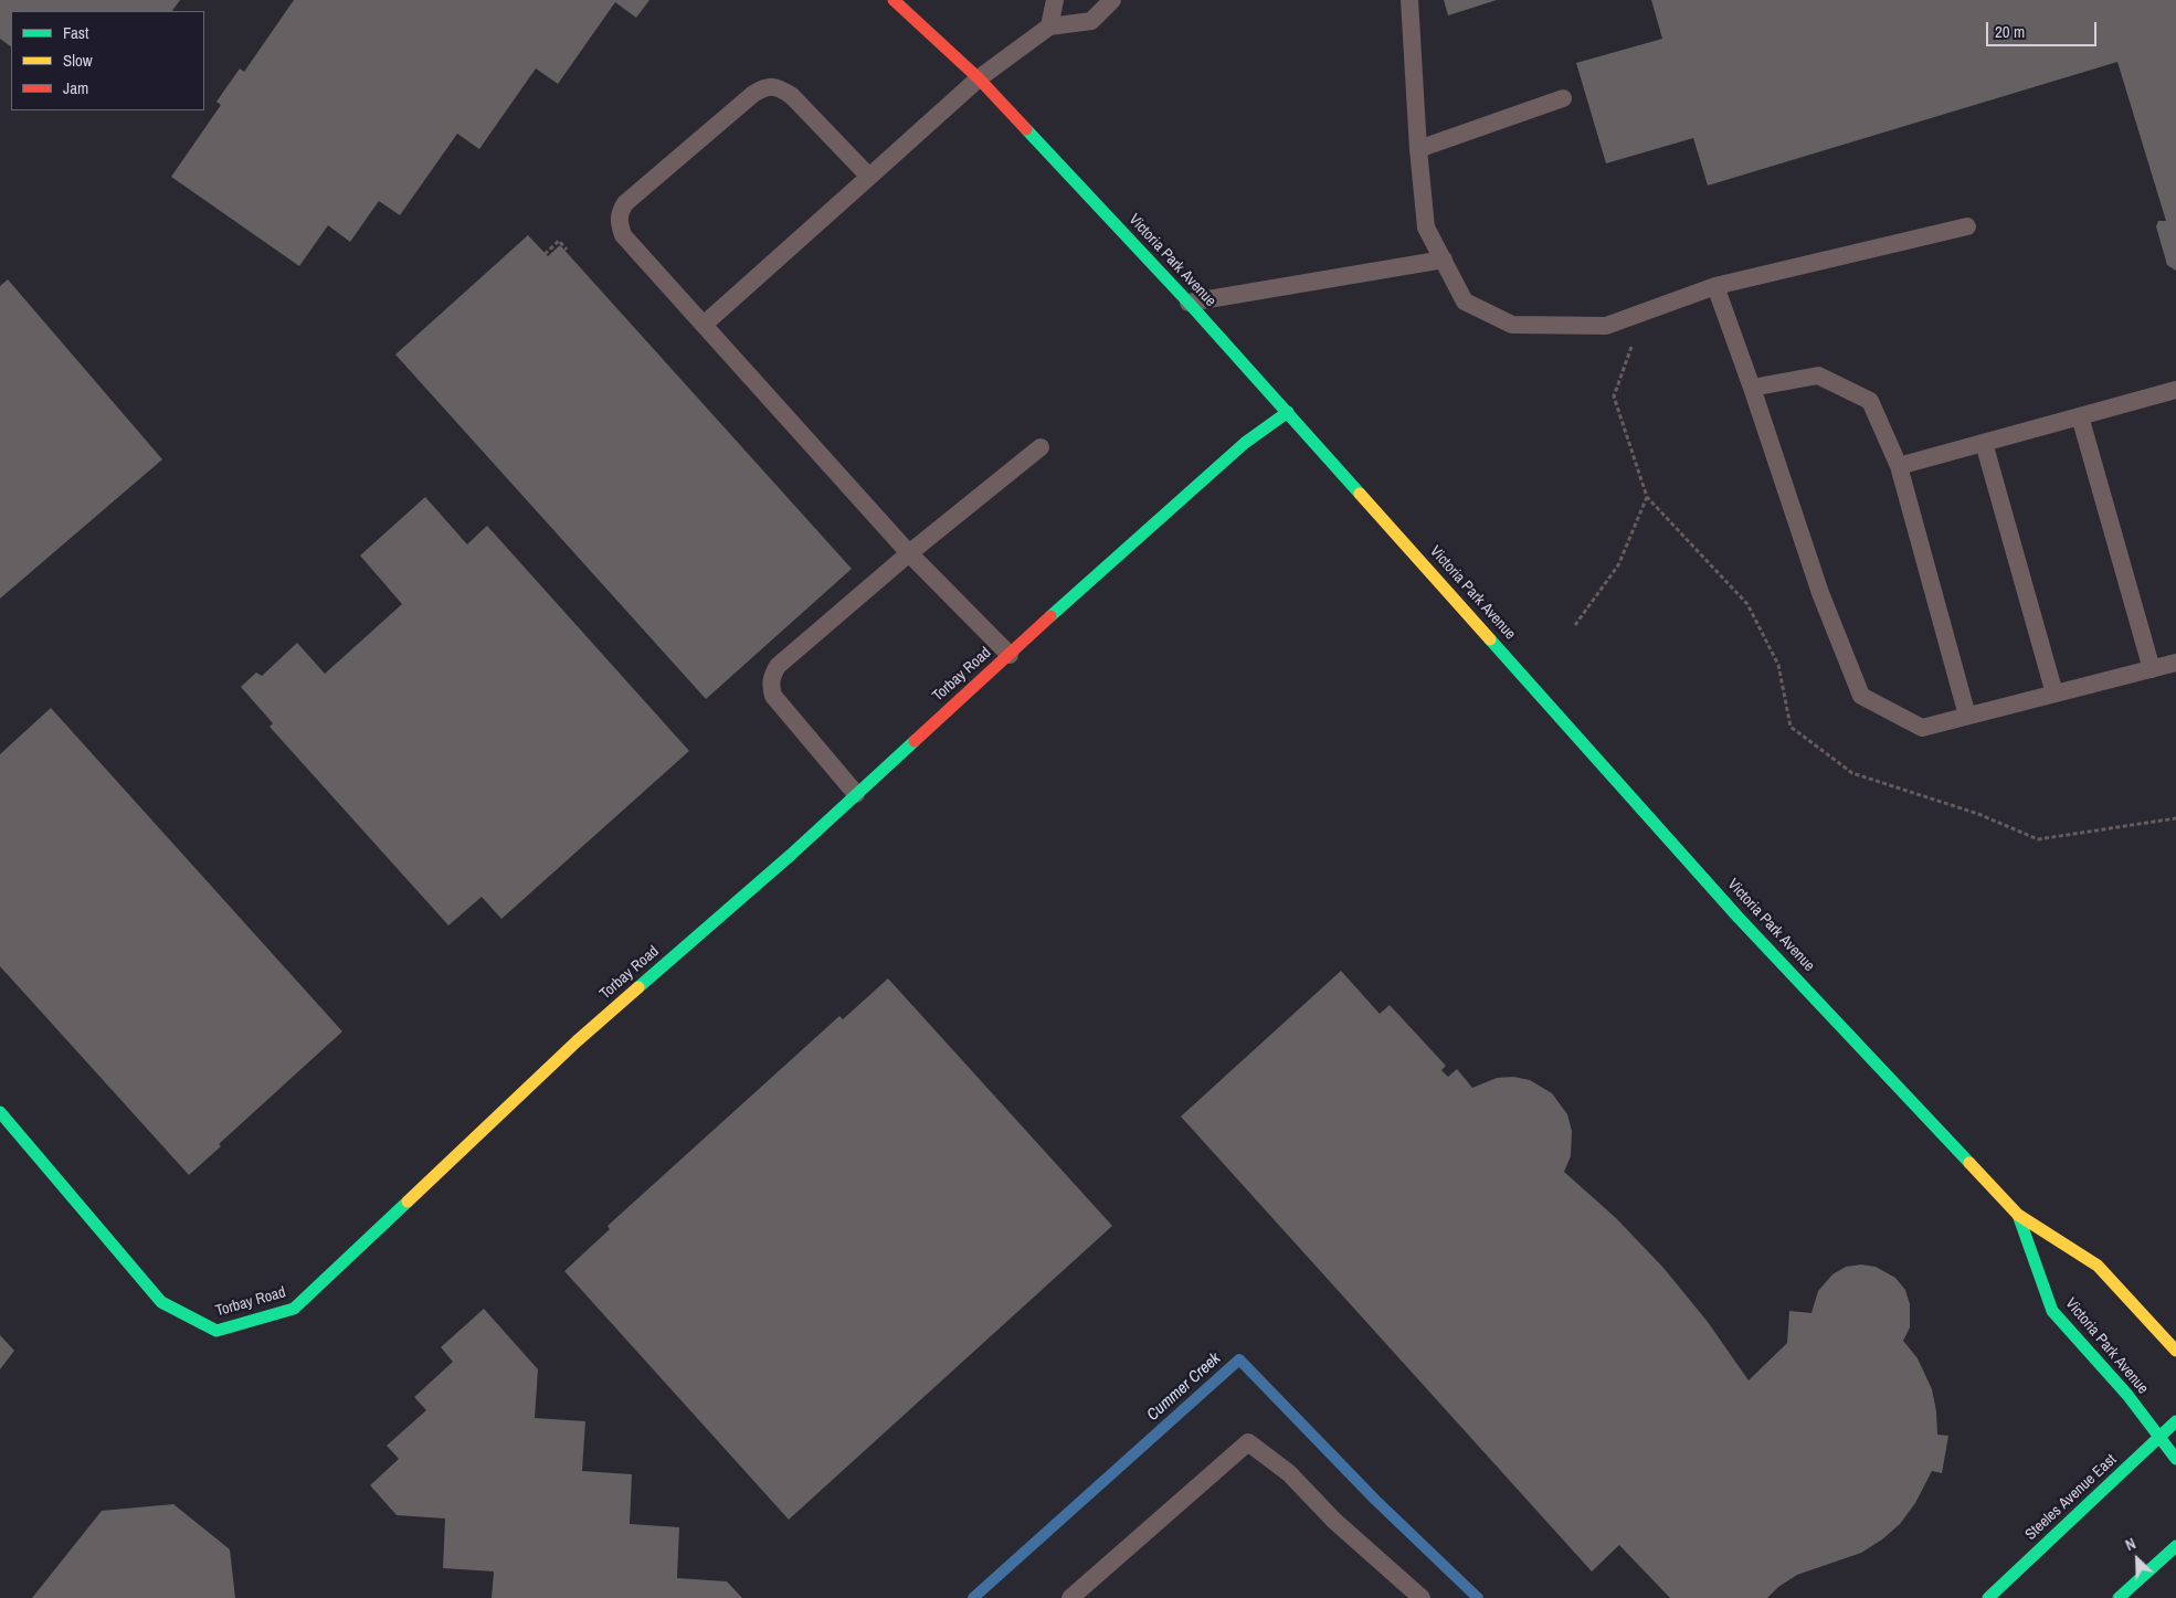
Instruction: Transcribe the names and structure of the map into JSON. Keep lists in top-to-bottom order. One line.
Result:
{"streets":{"street":["Victoria Park Avenue","Torbay Road","Steeles Avenue East"]},"crossings":[["Victoria Park Avenue","Torbay Road"],["Victoria Park Avenue","Steeles Avenue East"]],"water":["Cummer Creek"],"legend":["Fast","Slow","Jam"],"scale_bar":"20 m","north":"top left"}
